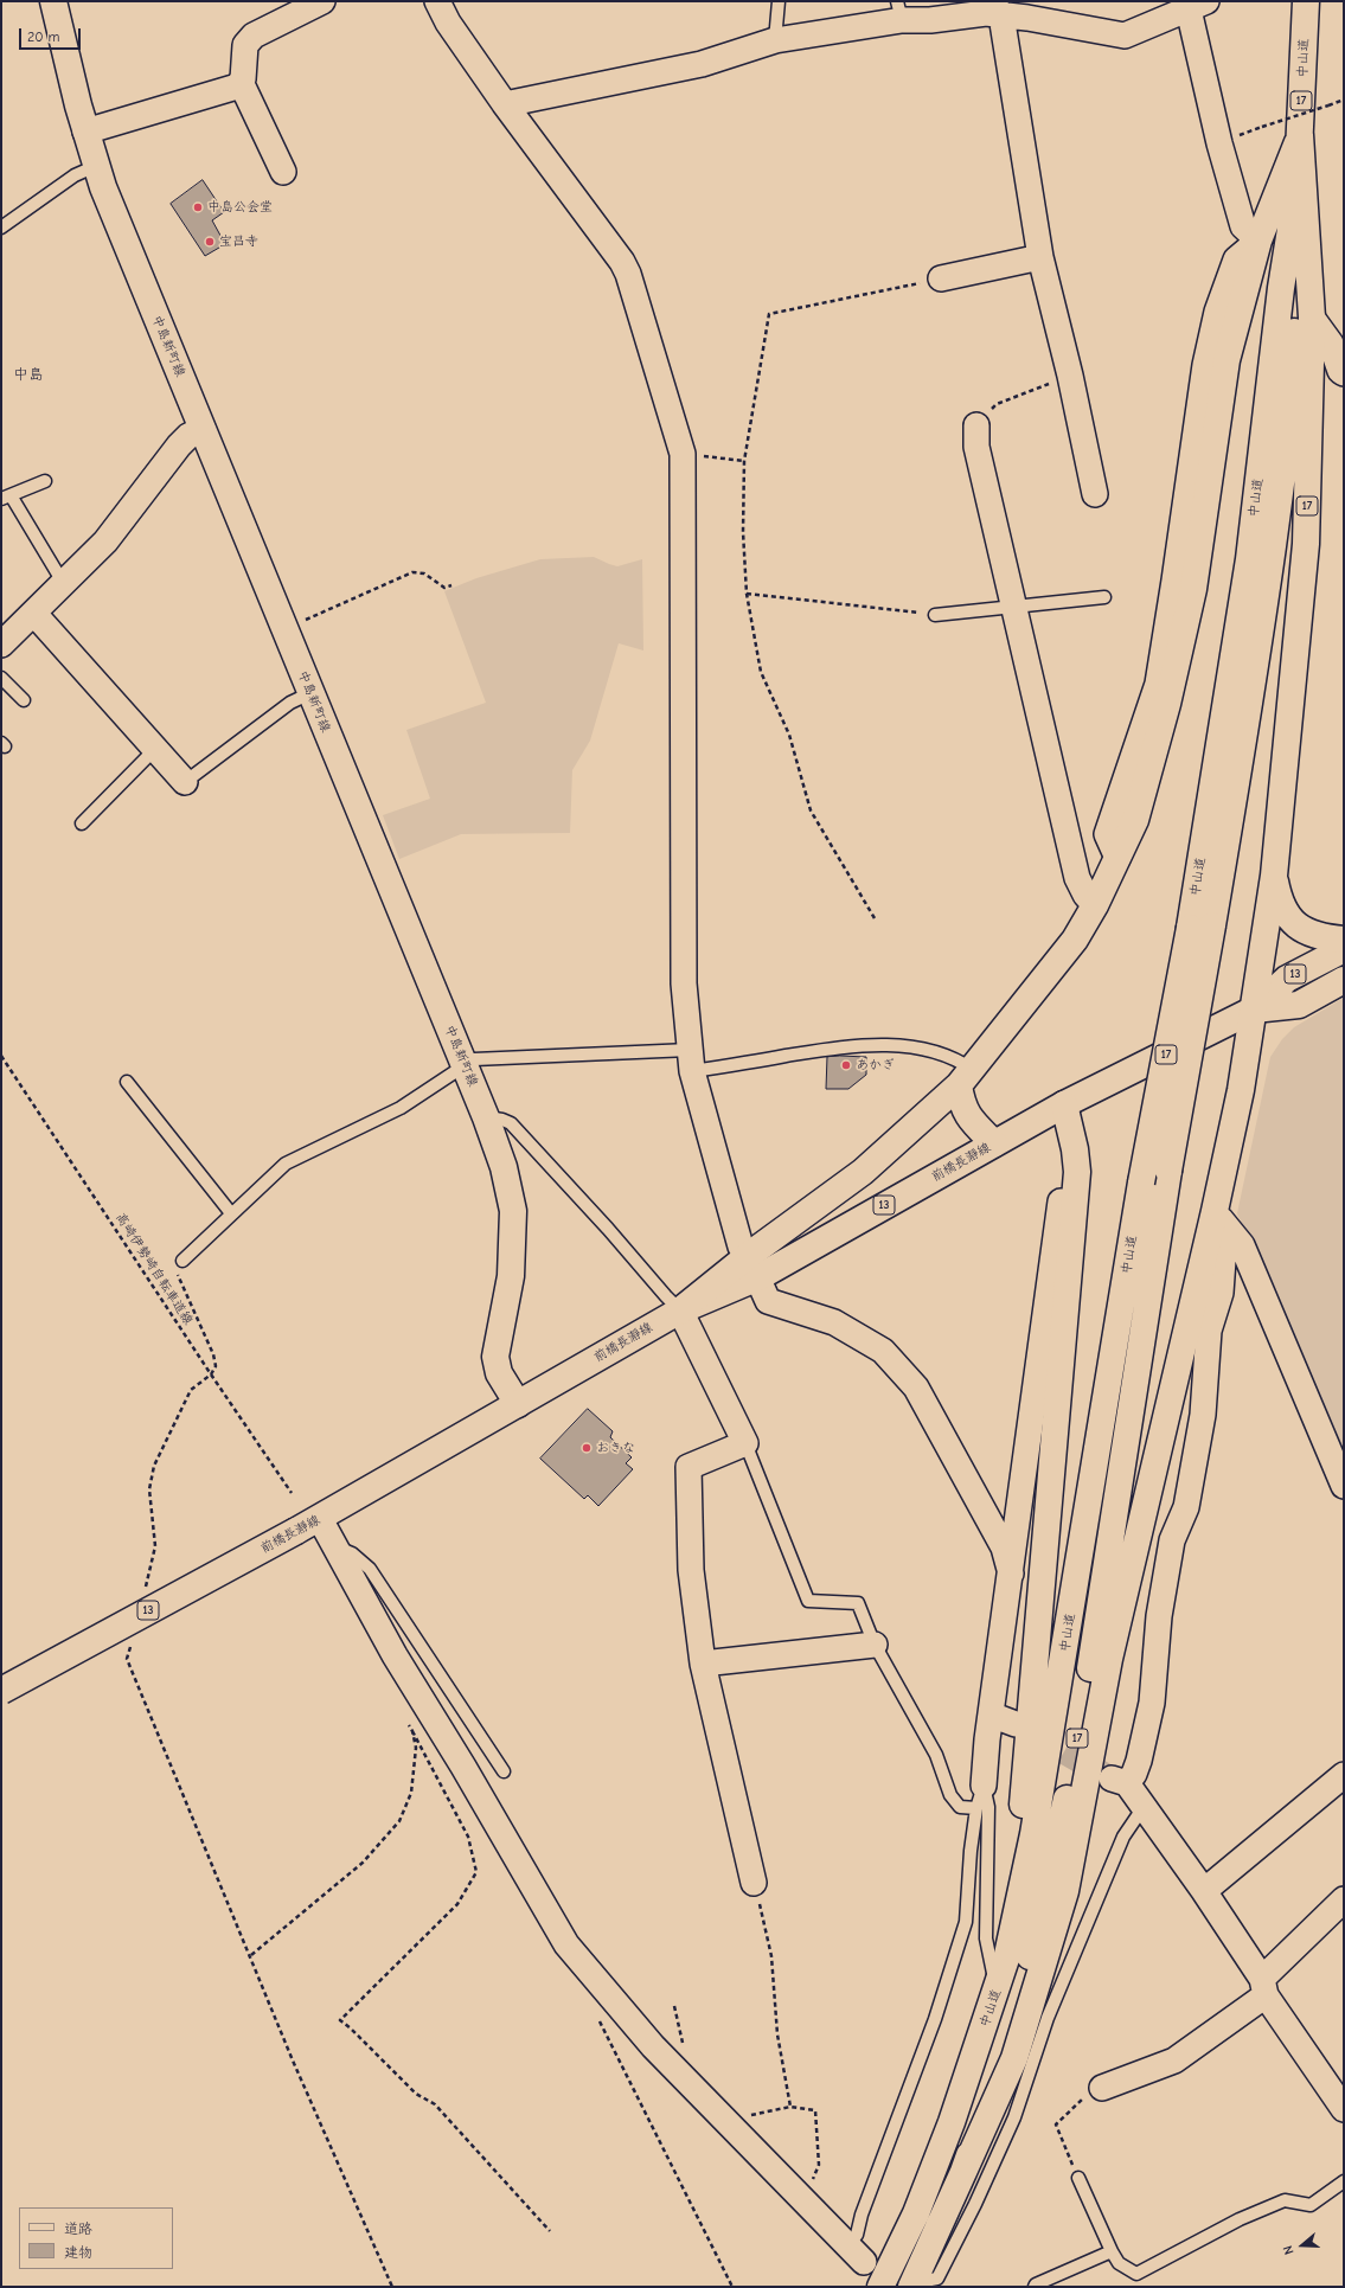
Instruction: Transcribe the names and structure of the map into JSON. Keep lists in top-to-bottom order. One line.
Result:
{"streets":{"main road":["中山道","17","中島新町線","13","前橋長瀞線"],"path":["高崎伊勢崎自転車道線"]},"crossings":[["中山道","17"],["17","前橋長瀞線"],["中島新町線","前橋長瀞線"]],"districts":["中島"],"places":["中島公会堂","宝昌寺","あかぎ","おきな"],"legend":["道路","建物"],"scale_bar":"20 m","north":"left"}
